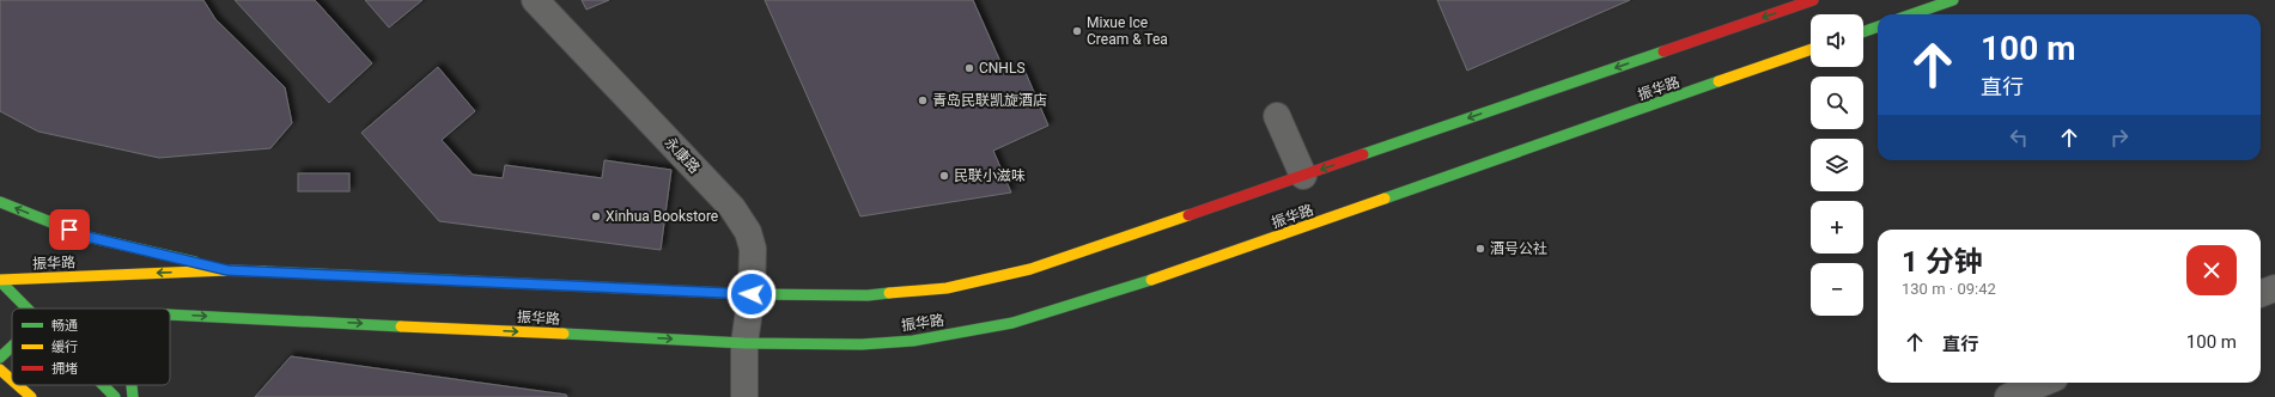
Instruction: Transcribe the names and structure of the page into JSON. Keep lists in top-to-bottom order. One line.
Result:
{"streets":{"main road":["振华路"],"street":["永康路"]},"crossings":[["振华路","永康路"]],"places":["Mixue Ice Cream & Tea","CNHLS","青岛民联凯旋酒店","民联小滋味","Xinhua Bookstore","酒号公社"],"legend":["畅通","缓行","拥堵"],"page":{"map_buttons":["+","−"],"turn":["100 m","直行"],"heading":["1 分钟","130 m · 09:42"],"list":[{"name":"直行","value":"100 m"}]}}
